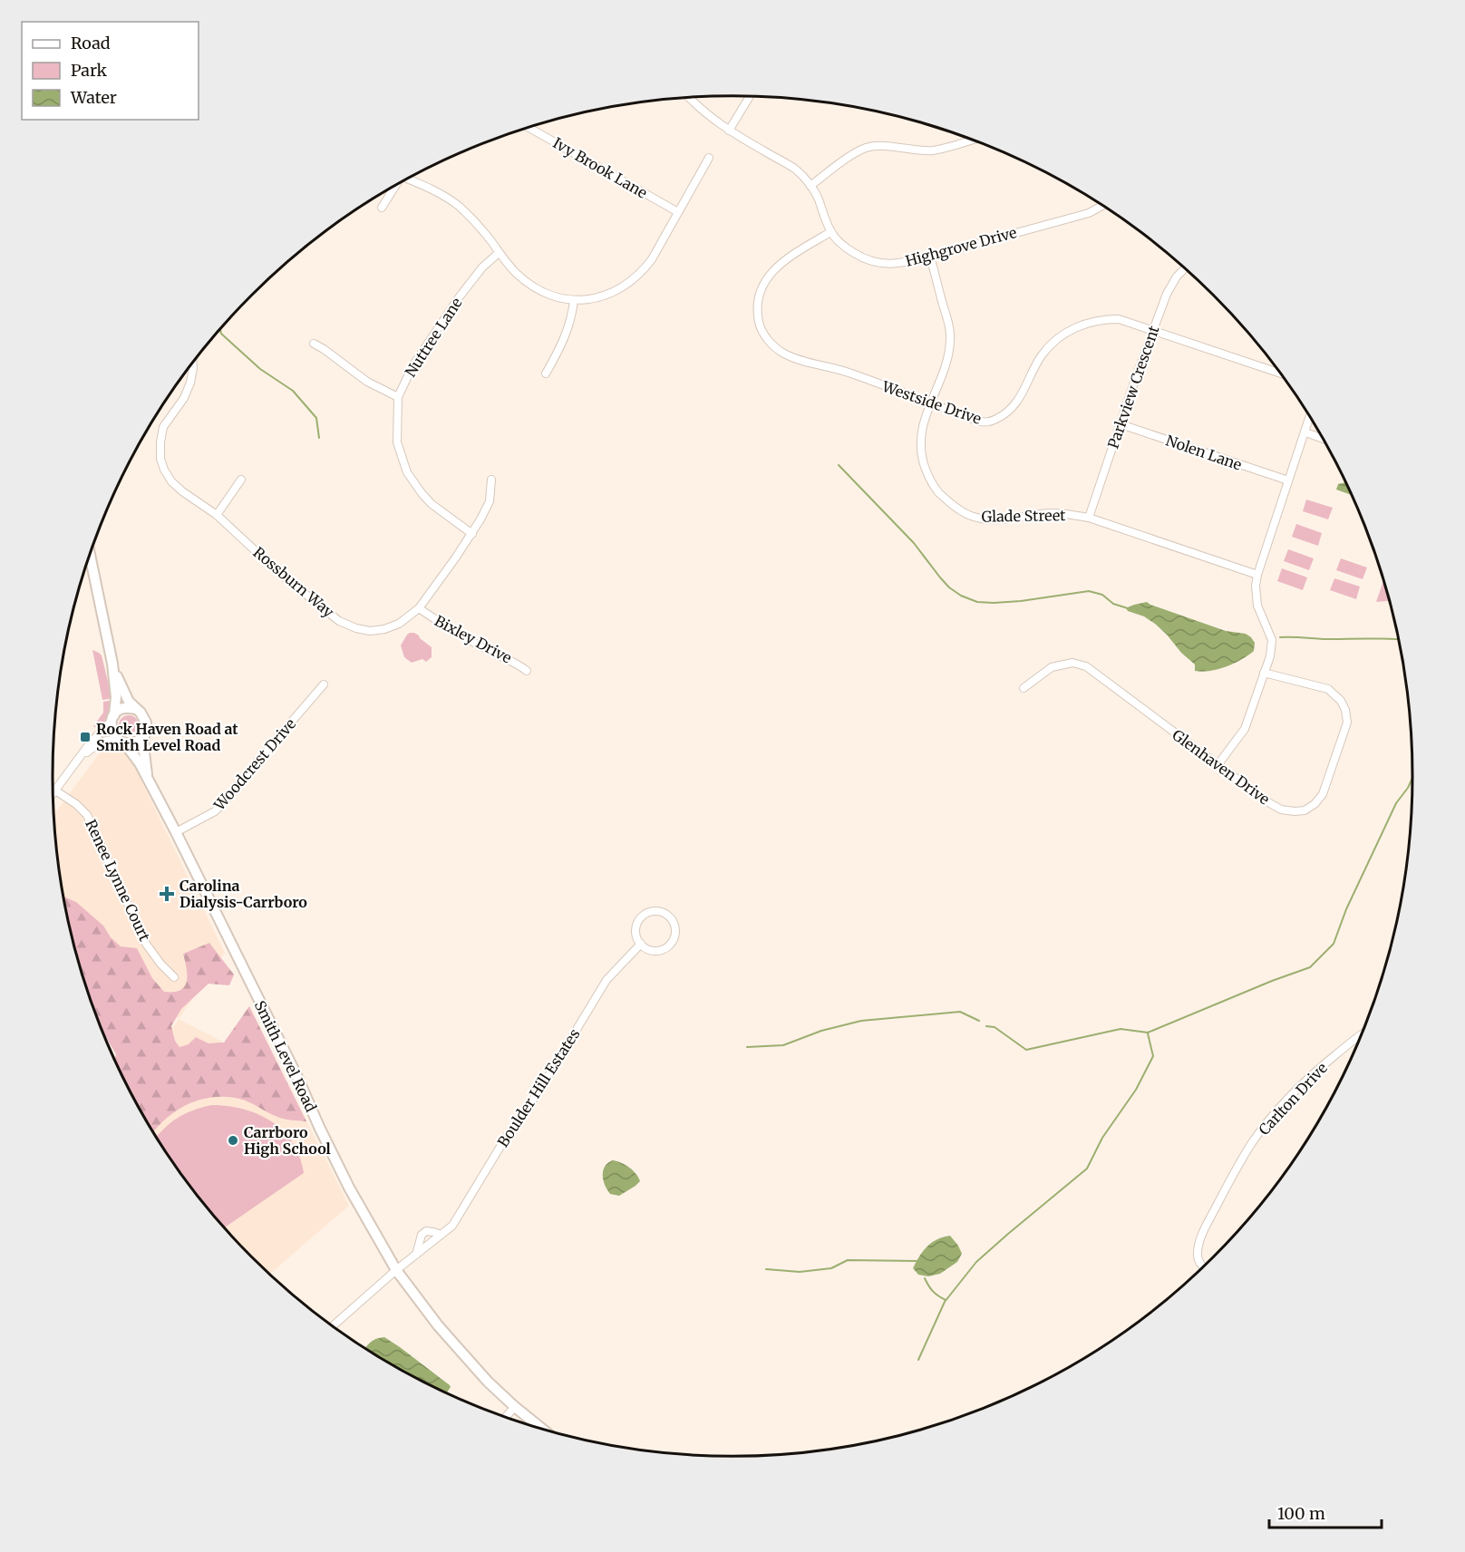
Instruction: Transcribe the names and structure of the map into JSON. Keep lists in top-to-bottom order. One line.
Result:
{"streets":{"main road":["Smith Level Road"],"street":["Ivy Brook Lane","Highgrove Drive","Nuttree Lane","Parkview Crescent","Westside Drive","Nolen Lane","Glade Street","Rossburn Way","Bixley Drive","Woodcrest Drive","Glenhaven Drive","Renee Lynne Court","Boulder Hill Estates","Carlton Drive"]},"crossings":[["Highgrove Drive","Westside Drive"],["Highgrove Drive","Glade Street"],["Nuttree Lane","Rossburn Way"],["Parkview Crescent","Westside Drive"],["Parkview Crescent","Nolen Lane"],["Parkview Crescent","Glade Street"],["Westside Drive","Glade Street"],["Rossburn Way","Bixley Drive"],["Woodcrest Drive","Smith Level Road"],["Smith Level Road","Boulder Hill Estates"]],"places":{"transit":["Rock Haven Road at Smith Level Road"],"health":["Carolina Dialysis-Carrboro"],"other":["Carrboro High School"]},"legend":["Road","Park","Water"],"scale_bar":"100 m"}
